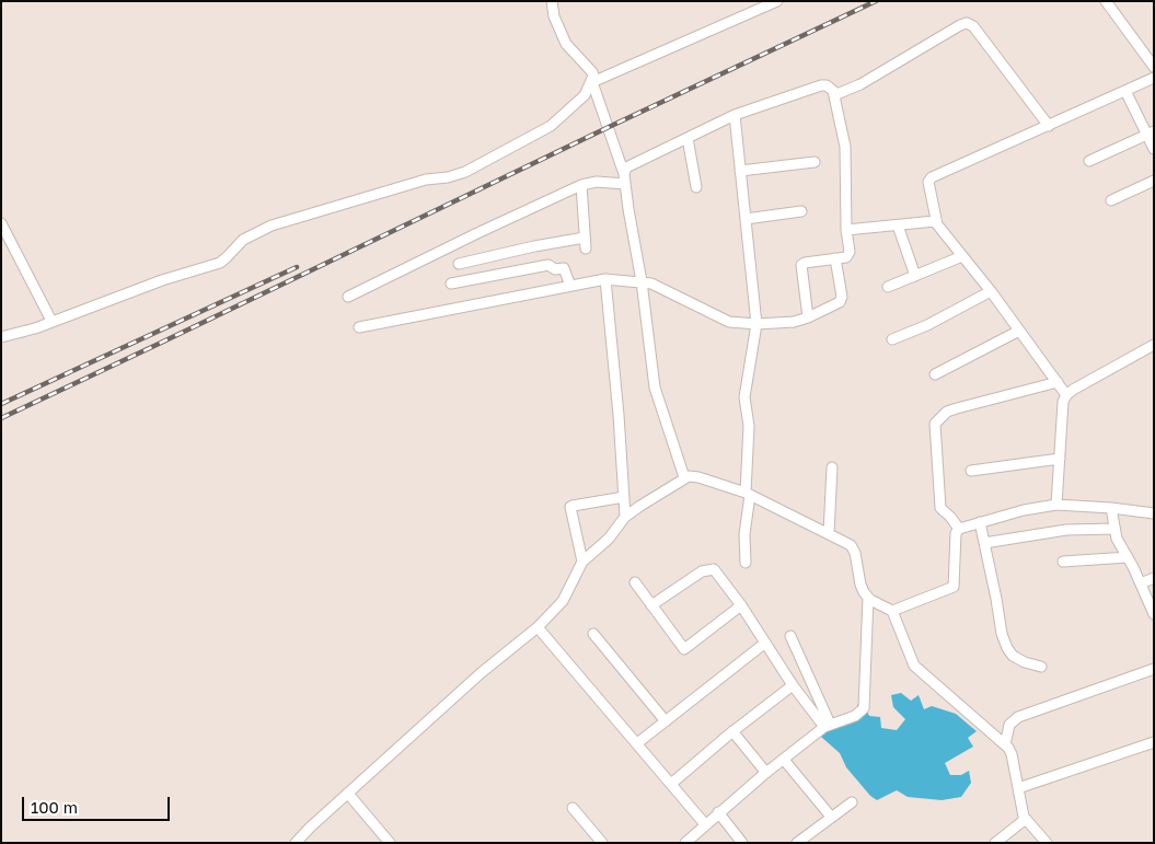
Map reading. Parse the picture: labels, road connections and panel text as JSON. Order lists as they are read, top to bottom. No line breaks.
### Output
{"scale_bar":"100 m"}
